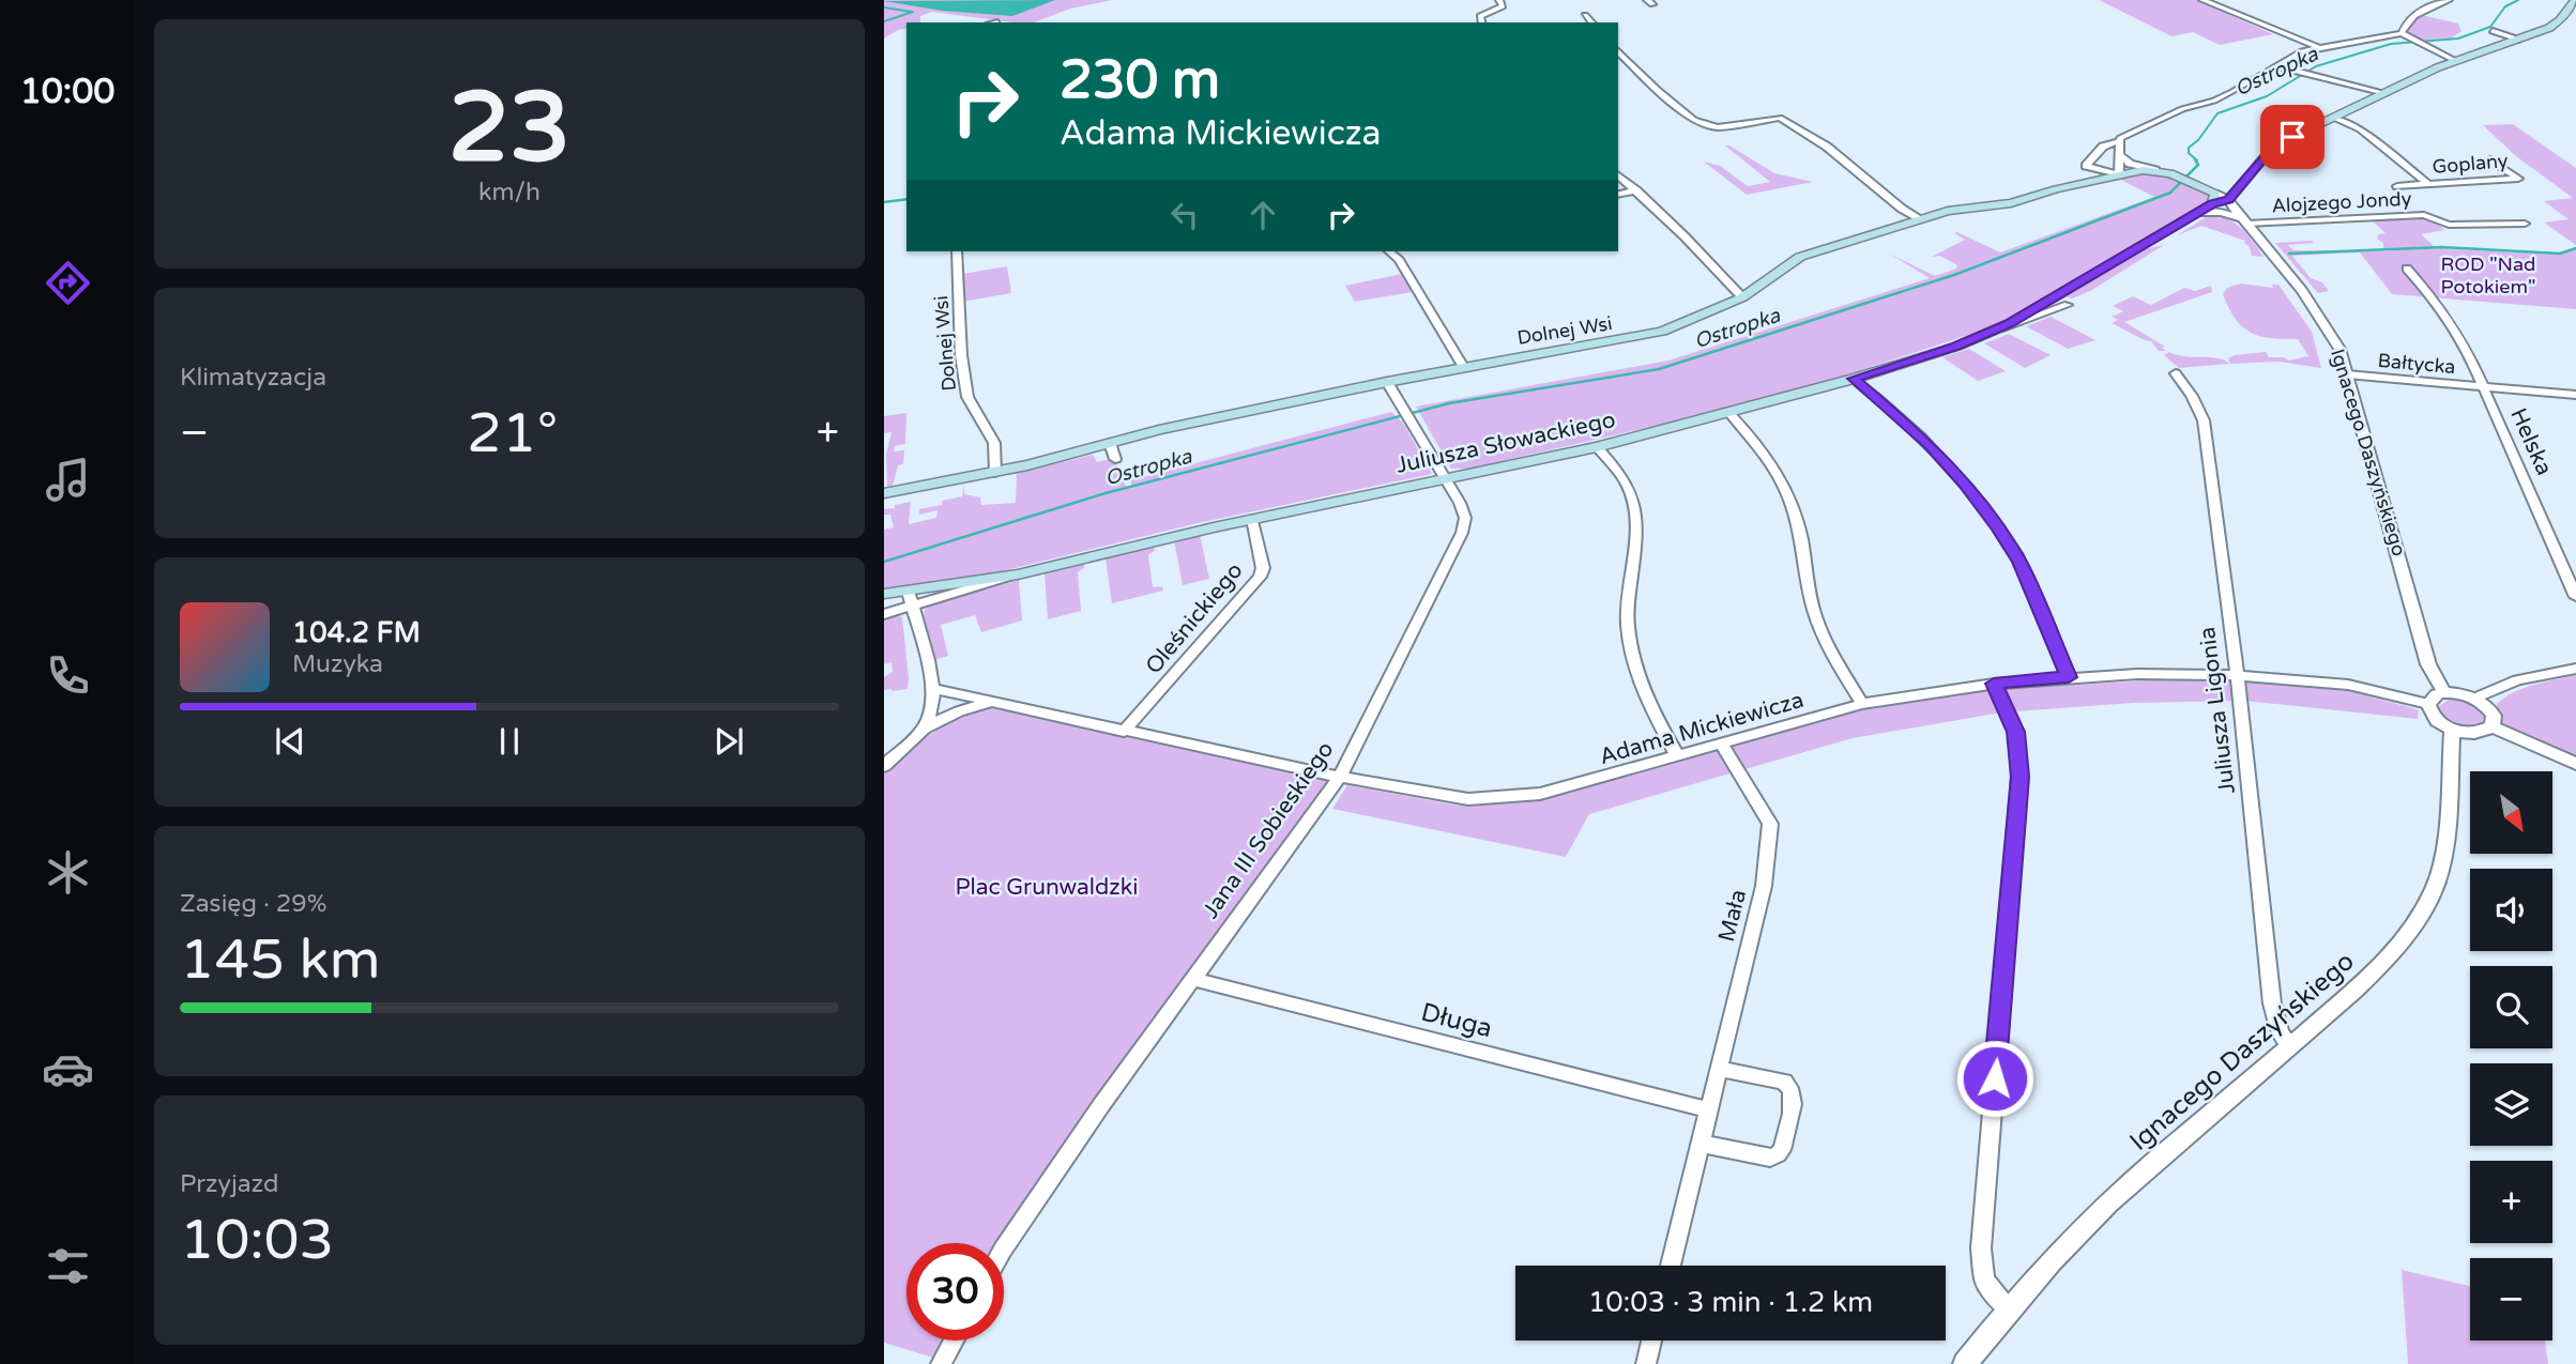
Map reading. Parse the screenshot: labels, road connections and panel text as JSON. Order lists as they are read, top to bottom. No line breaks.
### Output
{"streets":{"main road":["Dolnej Wsi","Juliusza Słowackiego"],"street":["Goplany","Alojzego Jondy","Bałtycka","Helska","Ignacego Daszyńskiego","Oleśnickiego","Juliusza Ligonia","Adama Mickiewicza","Jana III Sobieskiego","Mała","Długa"]},"crossings":[["Alojzego Jondy","Ignacego Daszyńskiego"],["Dolnej Wsi","Jana III Sobieskiego"],["Bałtycka","Helska"],["Bałtycka","Ignacego Daszyńskiego"],["Juliusza Słowackiego","Ignacego Daszyńskiego"],["Juliusza Słowackiego","Oleśnickiego"],["Juliusza Słowackiego","Jana III Sobieskiego"],["Ignacego Daszyńskiego","Juliusza Ligonia"],["Oleśnickiego","Adama Mickiewicza"],["Juliusza Ligonia","Adama Mickiewicza"],["Adama Mickiewicza","Jana III Sobieskiego"],["Adama Mickiewicza","Mała"],["Jana III Sobieskiego","Długa"],["Mała","Długa"]],"water":["Ostropka"],"parks":["ROD \"Nad Potokiem\"","Plac Grunwaldzki"],"north":"bottom right","page":{"tabs":"10:00","tile":[["23","km/h"],"Klimatyzacja",["Zasięg · 29%","145 km"],["Przyjazd","10:03"]],"turn":["230 m","Adama Mickiewicza"],"heat":["−","21°","+"],"song":["104.2 FM","Muzyka"],"map_buttons":["+","−"],"limit":"30","trip":"10:03 · 3 min · 1.2 km"}}
